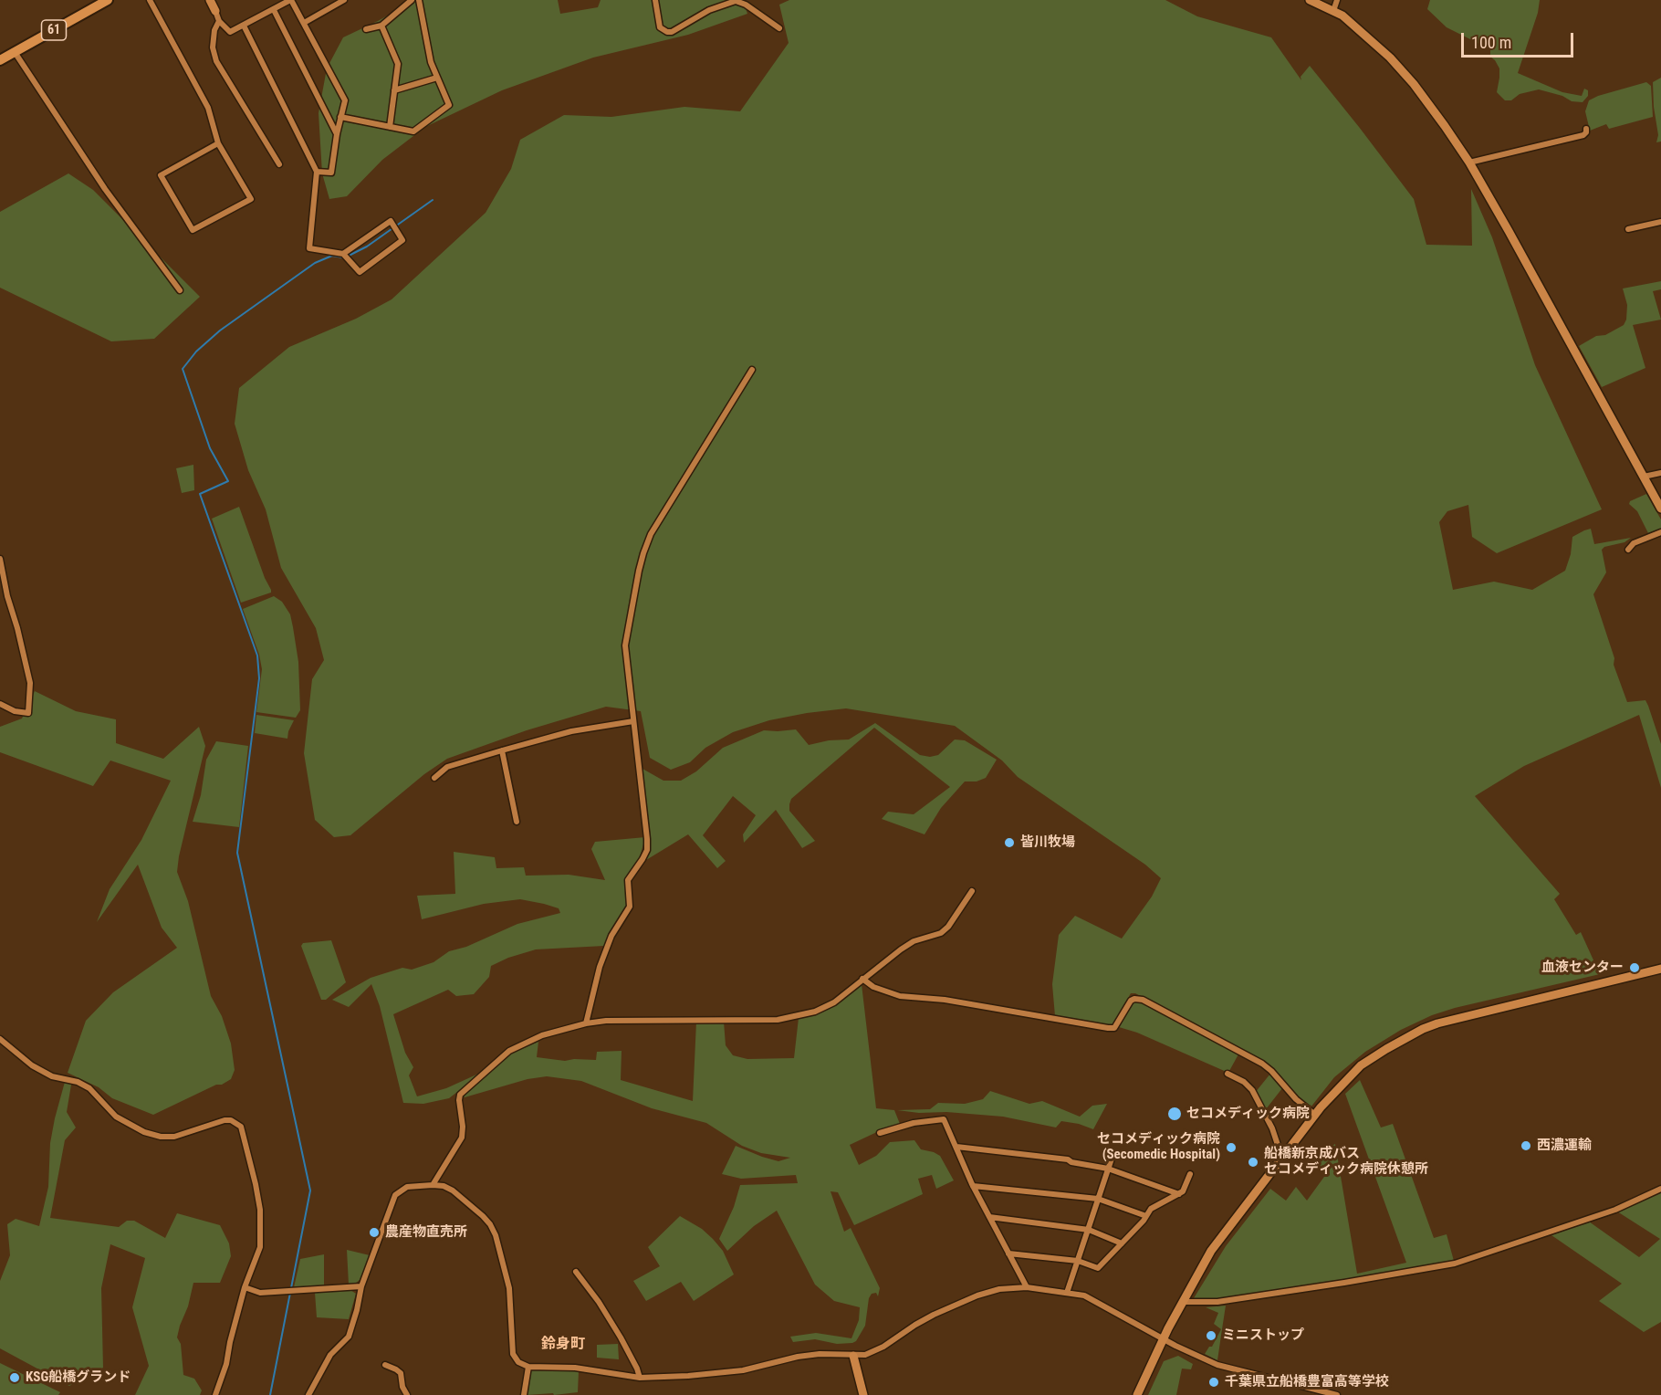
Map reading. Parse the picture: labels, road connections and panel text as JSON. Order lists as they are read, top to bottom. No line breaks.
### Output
{"streets":{"main road":["61"]},"districts":["鈴身町"],"places":["皆川牧場","血液センター","セコメディック病院","西濃運輸","セコメディック病院 (Secomedic Hospital)","船橋新京成バス セコメディック病院休憩所","農産物直売所","ミニストップ","KSG船橋グランド","千葉県立船橋豊富高等学校"],"scale_bar":"100 m"}
